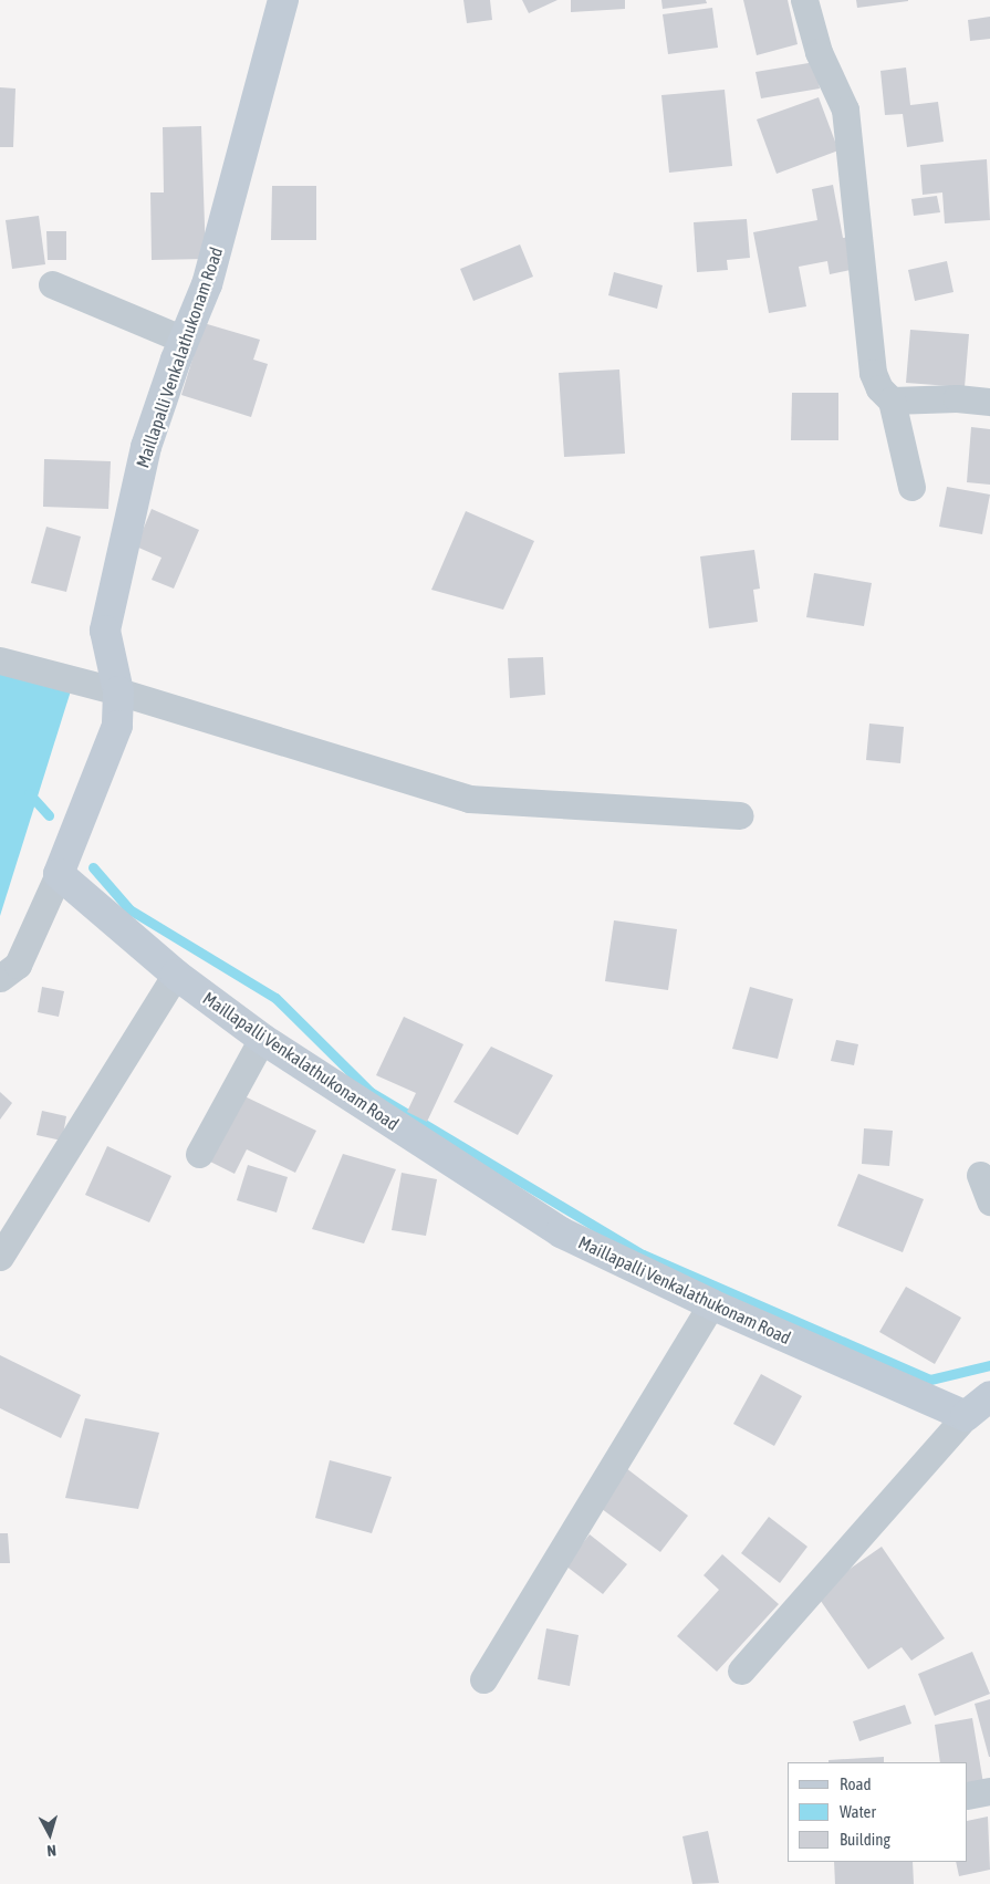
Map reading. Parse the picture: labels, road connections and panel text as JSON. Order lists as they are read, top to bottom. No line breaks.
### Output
{"streets":{"street":["Maillapalli Venkalathukonam Road"]},"legend":["Road","Water","Building"],"north":"bottom"}
